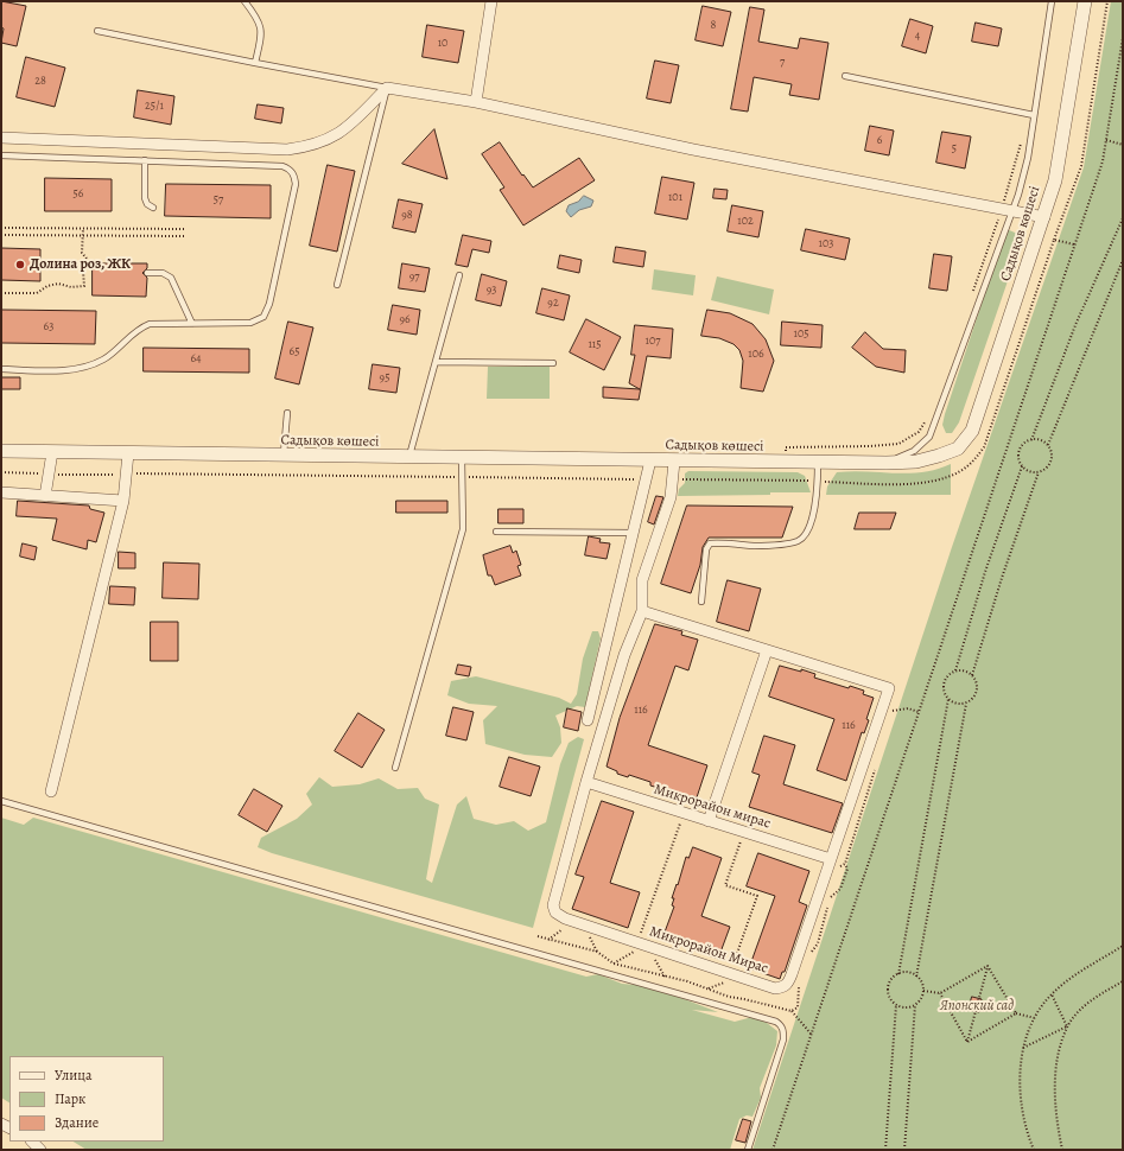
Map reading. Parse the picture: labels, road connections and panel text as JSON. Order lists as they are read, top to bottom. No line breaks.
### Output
{"streets":{"street":["Садықов көшесі","Микрорайон мирас","Микрорайон Мирас"]},"crossings":[["Садықов көшесі","Микрорайон Мирас"],["Микрорайон мирас","Микрорайон Мирас"]],"parks":["Японский сад"],"places":["Долина роз, ЖК"],"house_numbers":["8","4","10","7","28","25/1","6","5","56","101","57","98","102","103","97","93","92","96","63","105","107","115","65","106","64","95","116","116"],"legend":["Улица","Парк","Здание"]}
